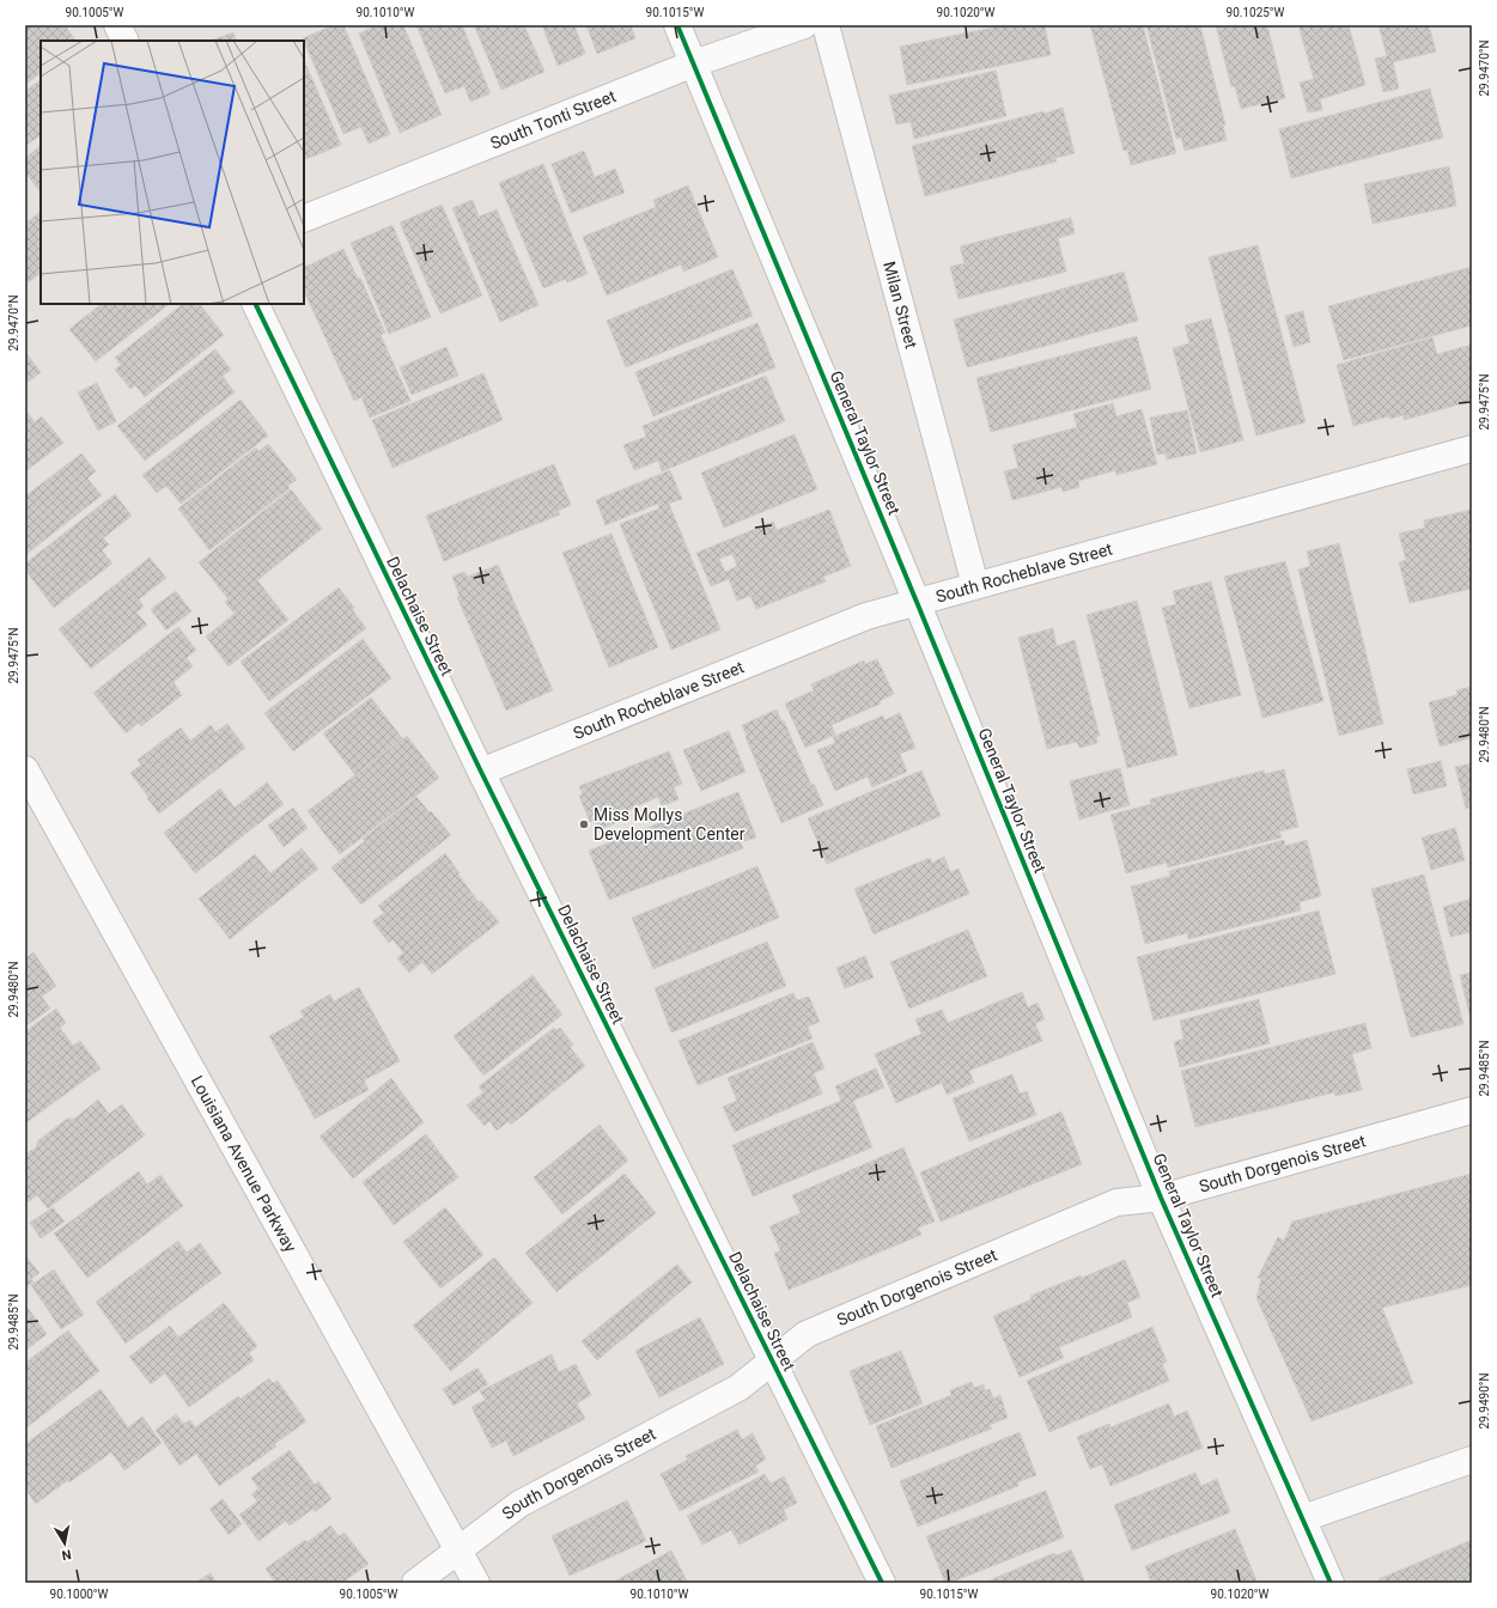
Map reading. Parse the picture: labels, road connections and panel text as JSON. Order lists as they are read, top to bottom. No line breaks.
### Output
{"streets":{"street":["South Tonti Street","Milan Street","General Taylor Street","South Rocheblave Street","Delachaise Street","Louisiana Avenue Parkway","South Dorgenois Street"]},"crossings":[["South Tonti Street","General Taylor Street"],["Milan Street","South Rocheblave Street"],["General Taylor Street","South Rocheblave Street"],["General Taylor Street","South Dorgenois Street"],["South Rocheblave Street","Delachaise Street"],["Delachaise Street","South Dorgenois Street"],["Louisiana Avenue Parkway","South Dorgenois Street"]],"places":["Miss Mollys Development Center"],"north":"bottom","coordinates":["90.1005°W","90.1010°W","90.1015°W","90.1020°W","90.1025°W","29.9470°N","29.9475°N","29.9480°N","29.9485°N","29.9490°N","90.1000°W"]}
